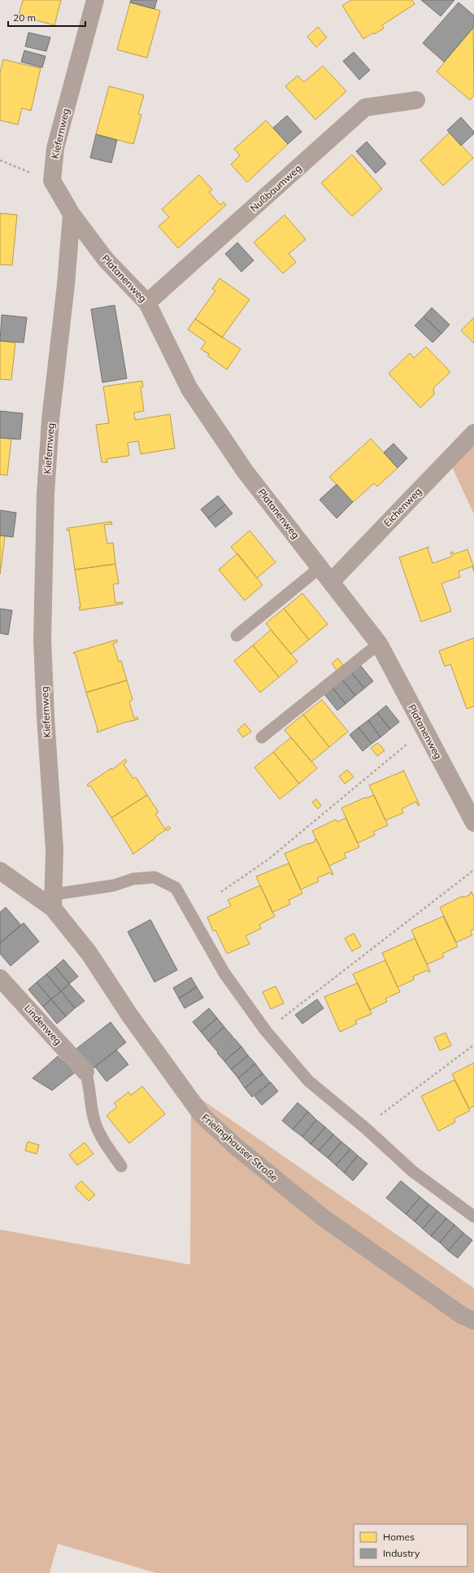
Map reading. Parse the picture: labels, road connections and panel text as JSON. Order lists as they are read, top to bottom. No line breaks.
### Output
{"streets":{"street":["Kiefernweg","Nußbaumweg","Platanenweg","Eichenweg","Lindenweg","Frielinghauser Straße"]},"crossings":[["Kiefernweg","Platanenweg"],["Kiefernweg","Frielinghauser Straße"],["Nußbaumweg","Platanenweg"],["Platanenweg","Eichenweg"]],"legend":["Homes","Industry"],"scale_bar":"20 m"}
